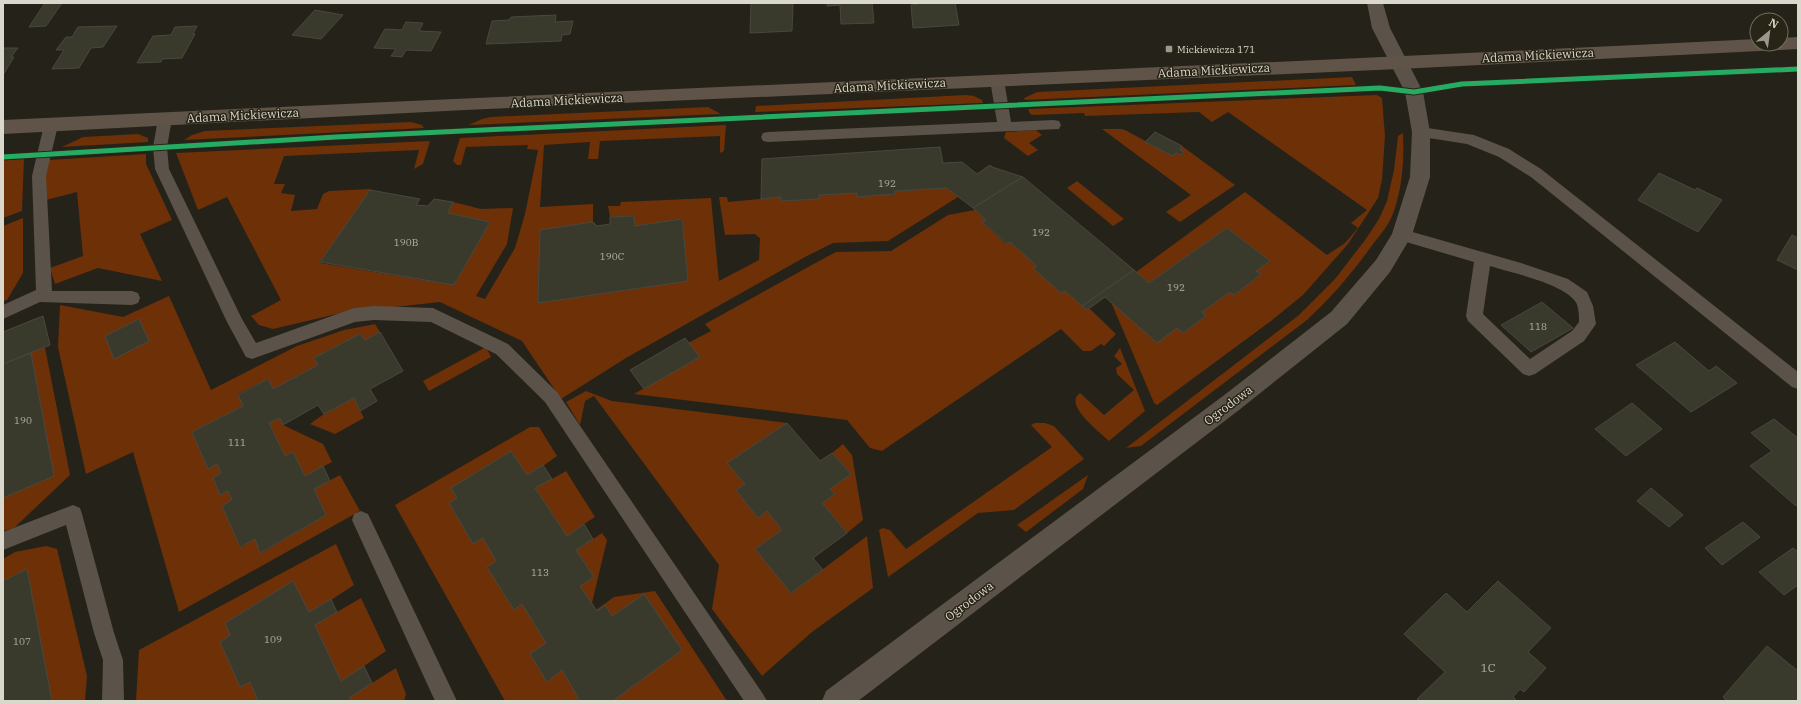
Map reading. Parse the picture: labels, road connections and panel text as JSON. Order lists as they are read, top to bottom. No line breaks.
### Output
{"streets":{"main road":["Adama Mickiewicza"],"street":["Ogrodowa"]},"crossings":[["Adama Mickiewicza","Ogrodowa"]],"places":{"transit":["Mickiewicza 171"]},"house_numbers":["192","192","190B","190C","192","118","190","111","113","109","107","1C"],"north":"top right"}
